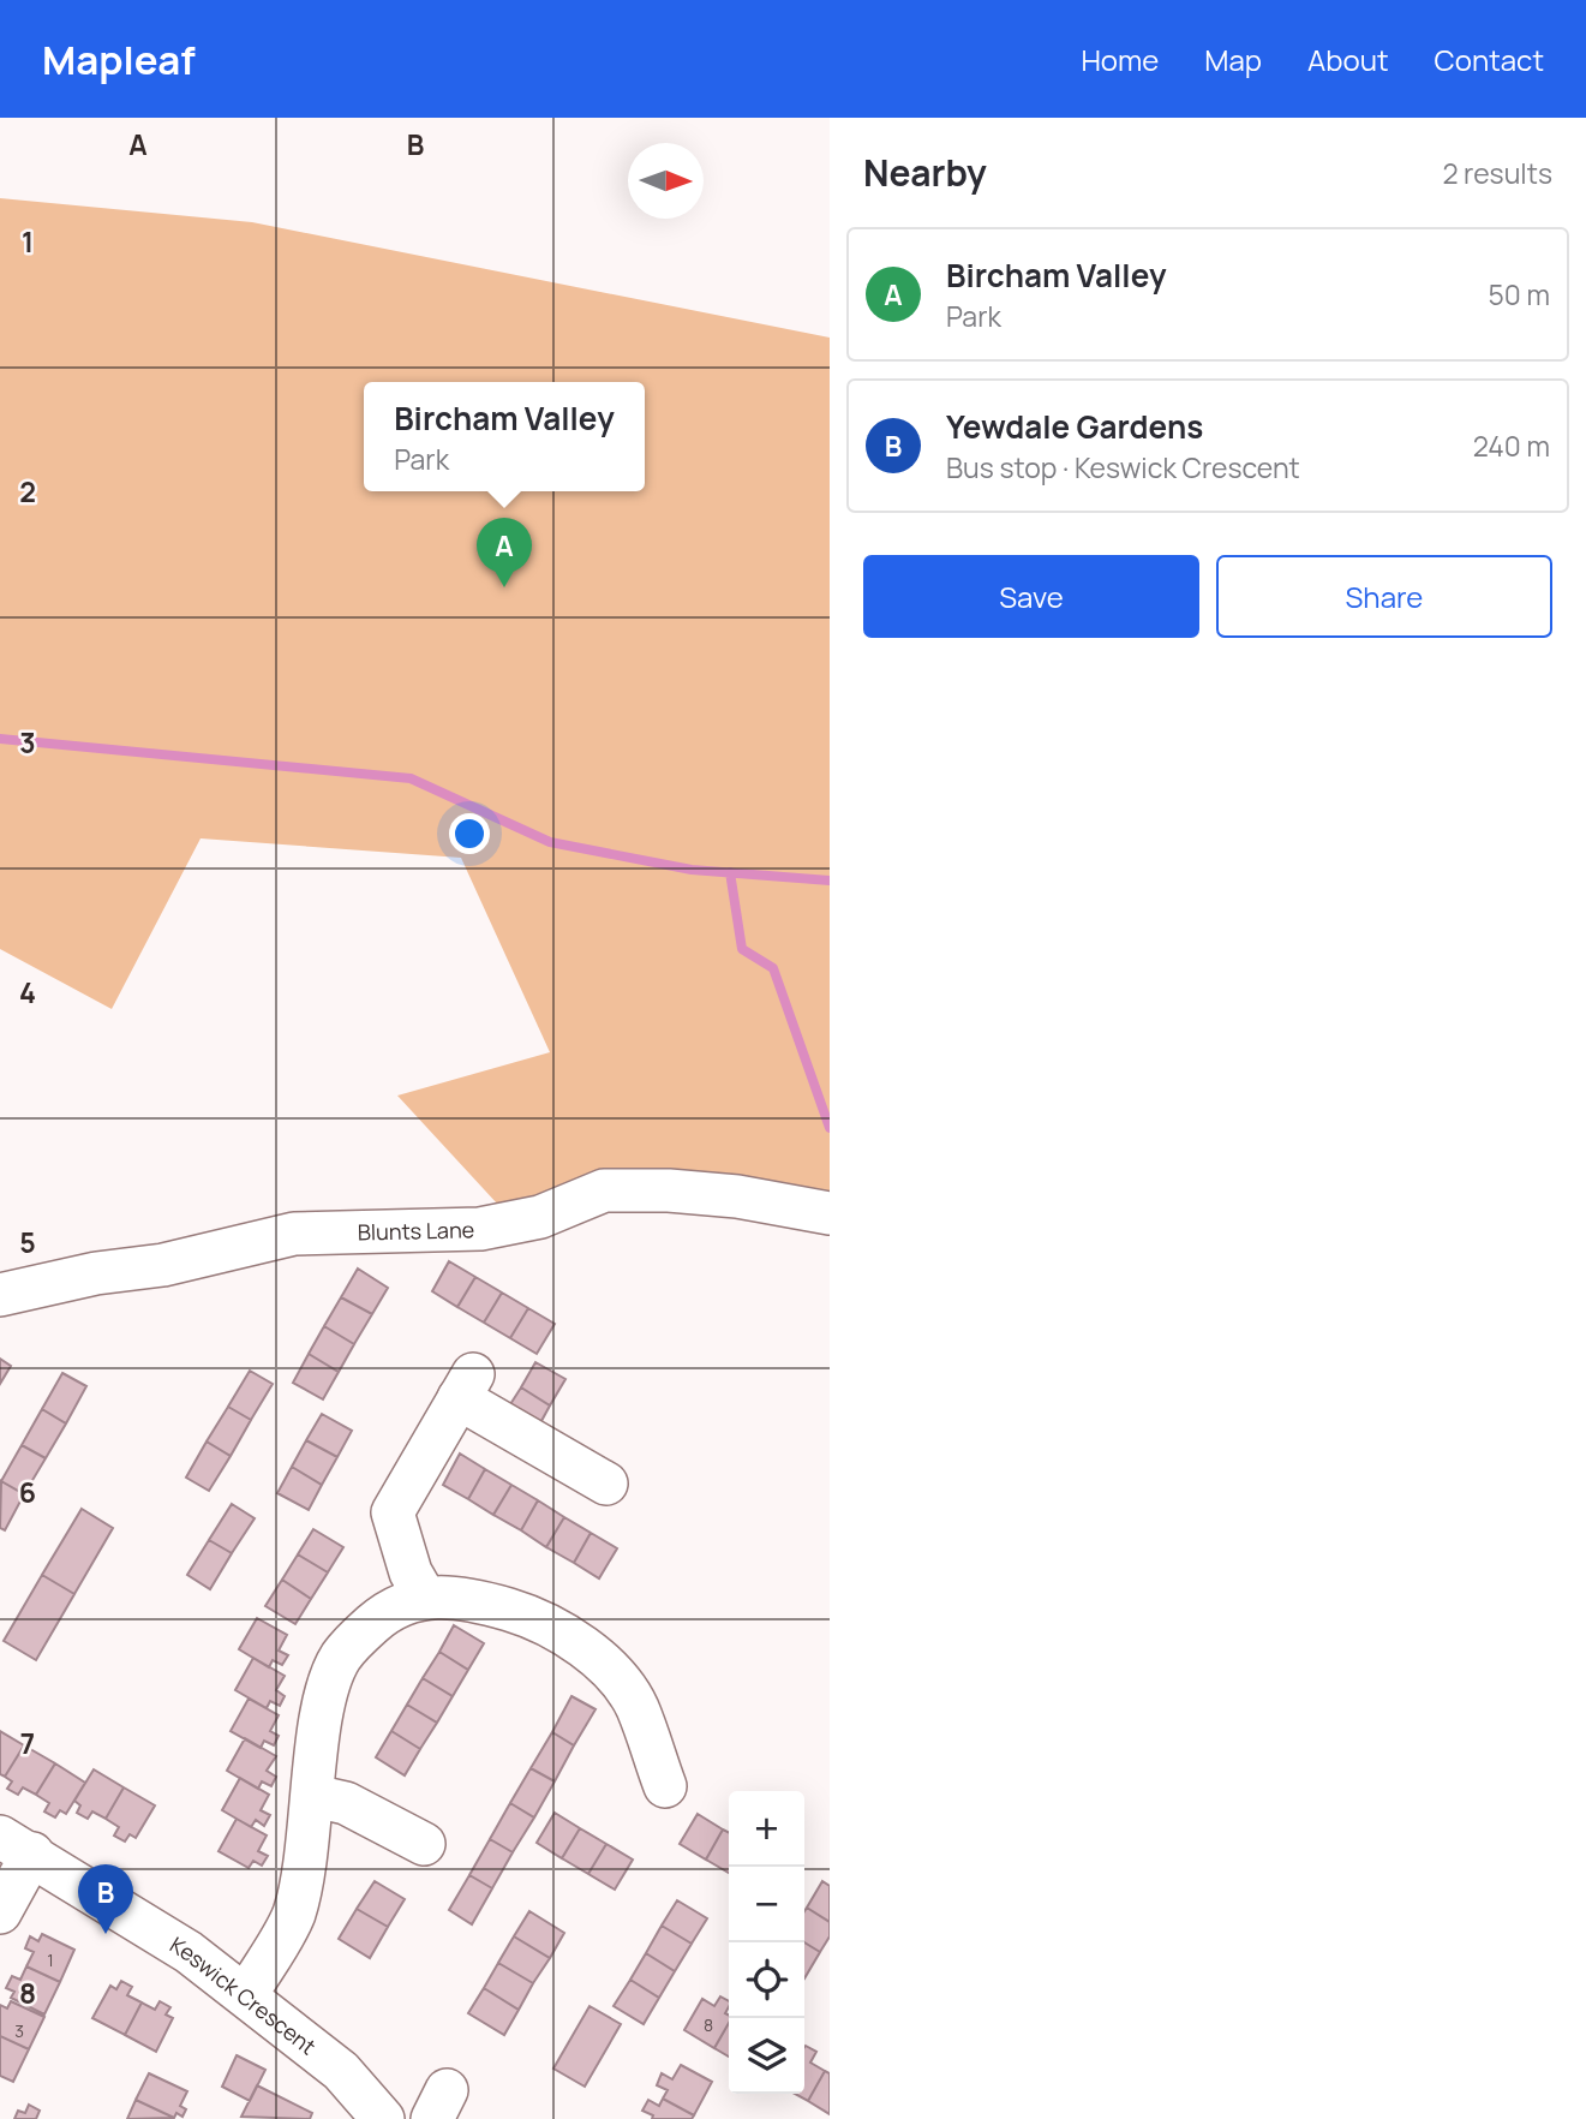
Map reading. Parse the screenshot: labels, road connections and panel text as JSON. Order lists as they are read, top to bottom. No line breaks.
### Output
{"streets":{"street":["Blunts Lane","Keswick Crescent"]},"house_numbers":["1","8","3"],"north":"right","page":{"header":"Mapleaf","nav":["Home","Map","About","Contact"],"heading":["Nearby","2 results"],"list":[{"mark":"A","name":"Bircham Valley","note":"Park","value":"50 m"},{"mark":"B","name":"Yewdale Gardens","note":"Bus stop · Keswick Crescent","value":"240 m"}],"popup":["Bircham Valley","Park"],"pins":["A","B"],"buttons":["Save","Share"],"map_buttons":["+","−"]},"grid":{"columns":["A","B"],"rows":["1","2","3","4","5","6","7","8"]}}
